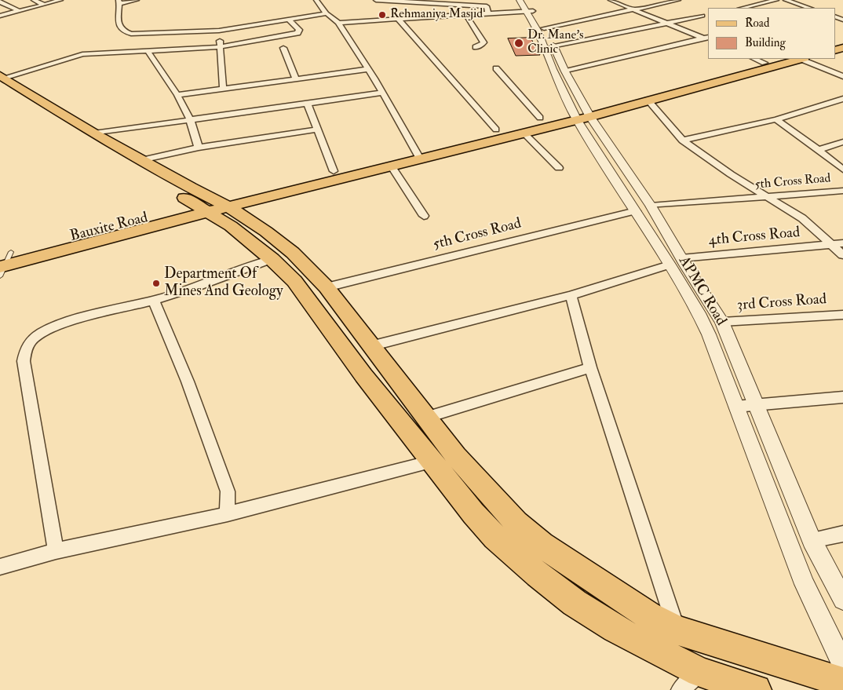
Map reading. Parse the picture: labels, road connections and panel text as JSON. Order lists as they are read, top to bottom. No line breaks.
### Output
{"streets":{"main road":["Bauxite Road"],"street":["5th Cross Road","4th Cross Road","APMC Road","3rd Cross Road"]},"crossings":[["5th Cross Road","APMC Road"],["4th Cross Road","APMC Road"],["APMC Road","3rd Cross Road"]],"places":["Rehmaniya Masjid","Dr. Mane's Clinic","Department Of Mines And Geology"],"legend":["Road","Building"]}
